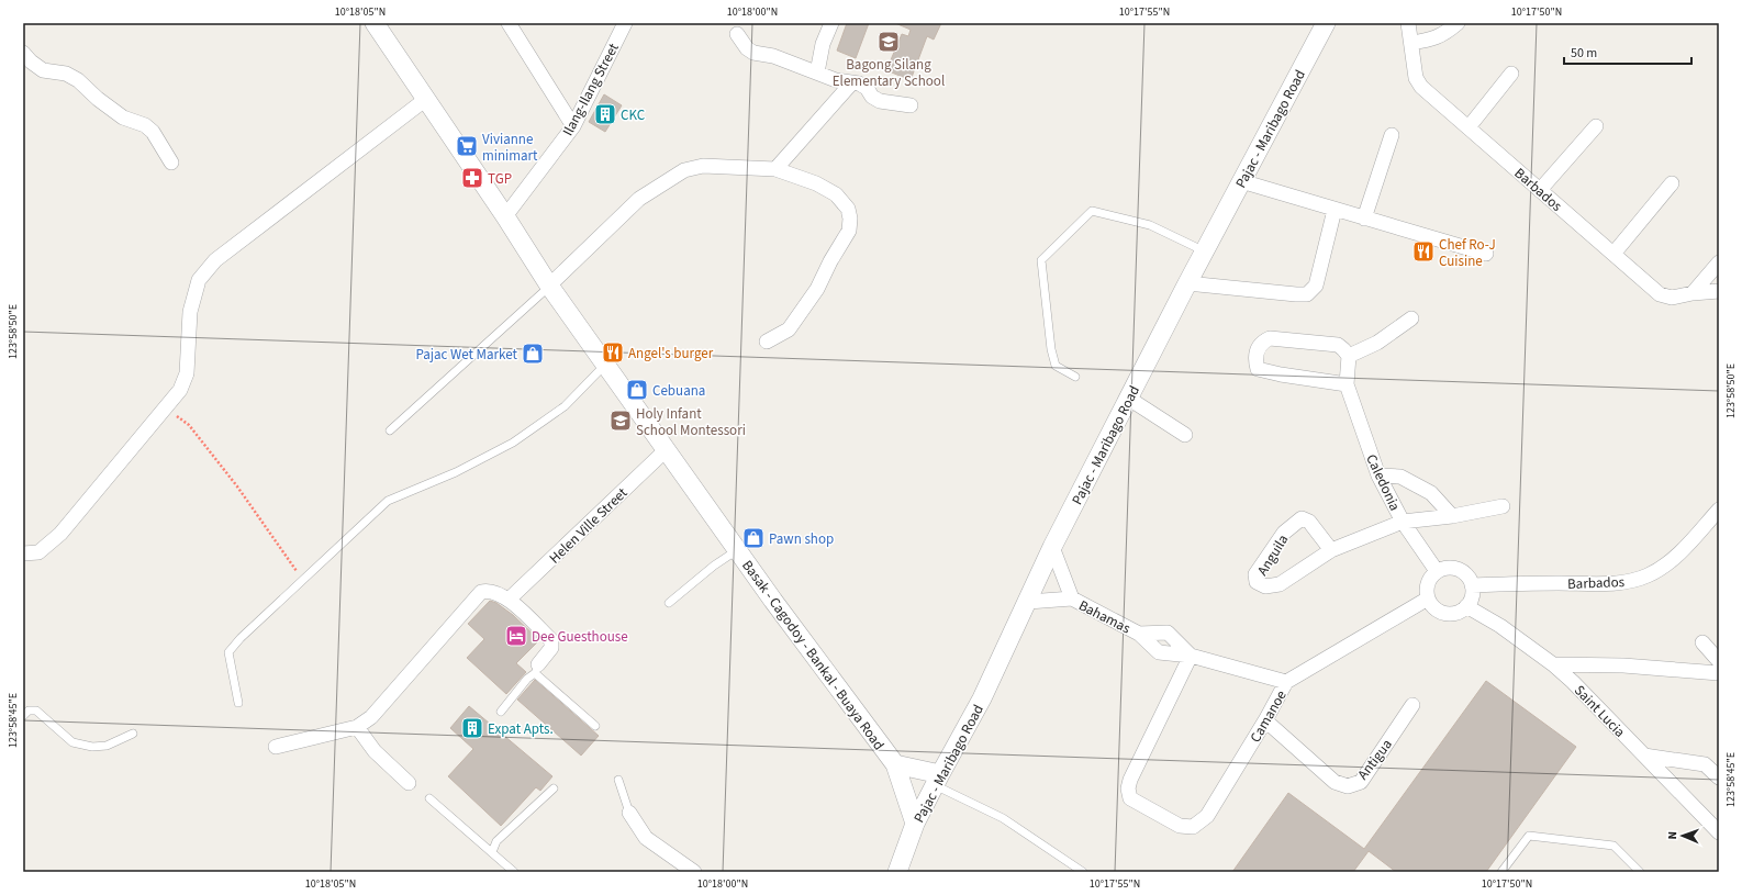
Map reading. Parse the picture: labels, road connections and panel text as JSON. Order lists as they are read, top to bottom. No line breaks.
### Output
{"streets":{"street":["Ilang-Ilang Street","Pajac - Maribago Road","Barbados","Caledonia","Helen Ville Street","Anguila","Bahamas","Basak - Cagodoy - Bankal - Buaya Road","Saint Lucia","Camanoe","Antigua"]},"crossings":[["Ilang-Ilang Street","Basak - Cagodoy - Bankal - Buaya Road"],["Pajac - Maribago Road","Bahamas"],["Pajac - Maribago Road","Basak - Cagodoy - Bankal - Buaya Road"],["Barbados","Caledonia"],["Barbados","Saint Lucia"],["Caledonia","Anguila"],["Caledonia","Saint Lucia"],["Helen Ville Street","Basak - Cagodoy - Bankal - Buaya Road"],["Bahamas","Camanoe"],["Camanoe","Antigua"]],"places":{"school or university":["Bagong Silang Elementary School","Holy Infant School Montessori"],"building":["CKC","Expat Apts."],"supermarket":["Vivianne minimart"],"pharmacy":["TGP"],"restaurant":["Chef Ro-J Cuisine","Angel's burger"],"shop":["Pajac Wet Market","Cebuana","Pawn shop"],"hotel":["Dee Guesthouse"]},"scale_bar":"50 m","north":"left","coordinates":["10°18'05\"N","10°18'00\"N","10°17'55\"N","10°17'50\"N","123°58'50\"E","123°58'45\"E"]}
